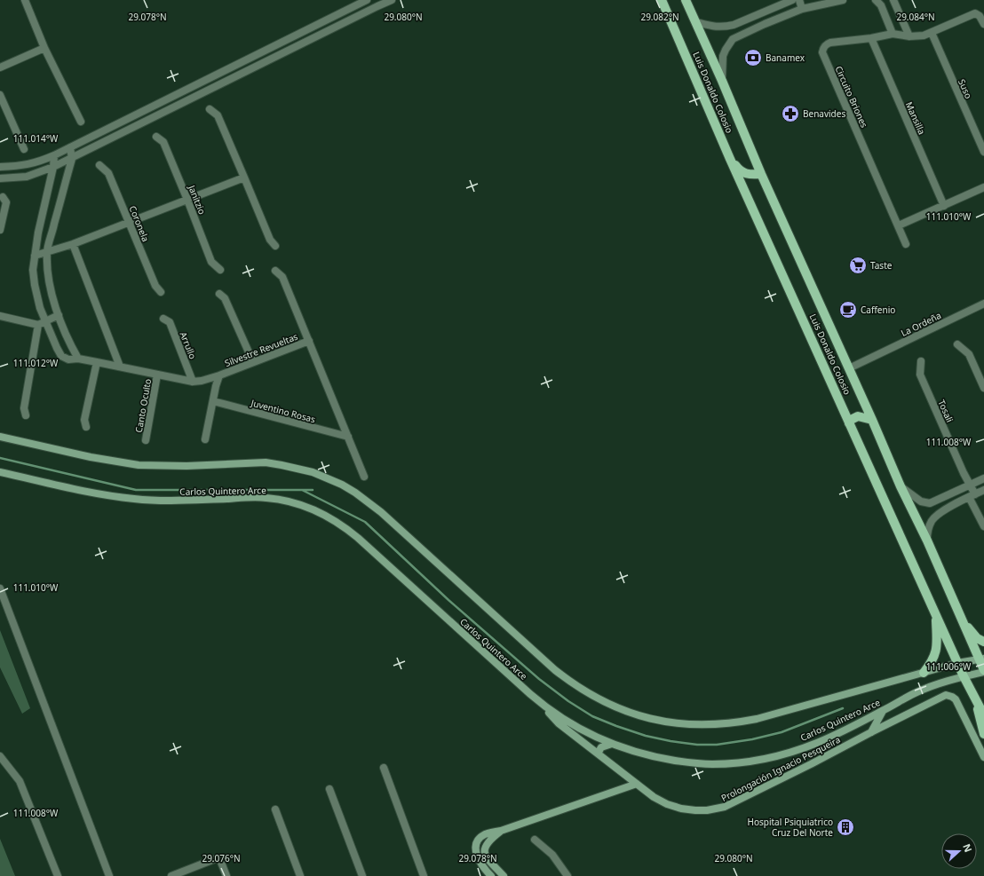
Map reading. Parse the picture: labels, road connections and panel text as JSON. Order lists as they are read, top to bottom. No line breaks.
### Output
{"streets":{"main road":["Luis Donaldo Colosio","Carlos Quintero Arce","Prolongación Ignacio Pesqueira"],"street":["Suso","Circuito Briones","Mansilla","Janitzio","Coronela","La Ordeña","Arrullo","Silvestre Revueltas","Canto Oculto","Juventino Rosas","Tosali"]},"crossings":[["Suso","Circuito Briones"],["Luis Donaldo Colosio","La Ordeña"],["Luis Donaldo Colosio","Carlos Quintero Arce"],["Circuito Briones","Mansilla"],["Arrullo","Silvestre Revueltas"],["Carlos Quintero Arce","Prolongación Ignacio Pesqueira"]],"places":{"bank":["Banamex"],"pharmacy":["Benavides"],"supermarket":["Taste"],"cafe":["Caffenio"],"building":["Hospital Psiquiatrico Cruz Del Norte"]},"north":"right","coordinates":["29.078°N","29.080°N","29.082°N","29.084°N","111.014°W","111.010°W","111.012°W","111.008°W","111.006°W","29.076°N"]}
